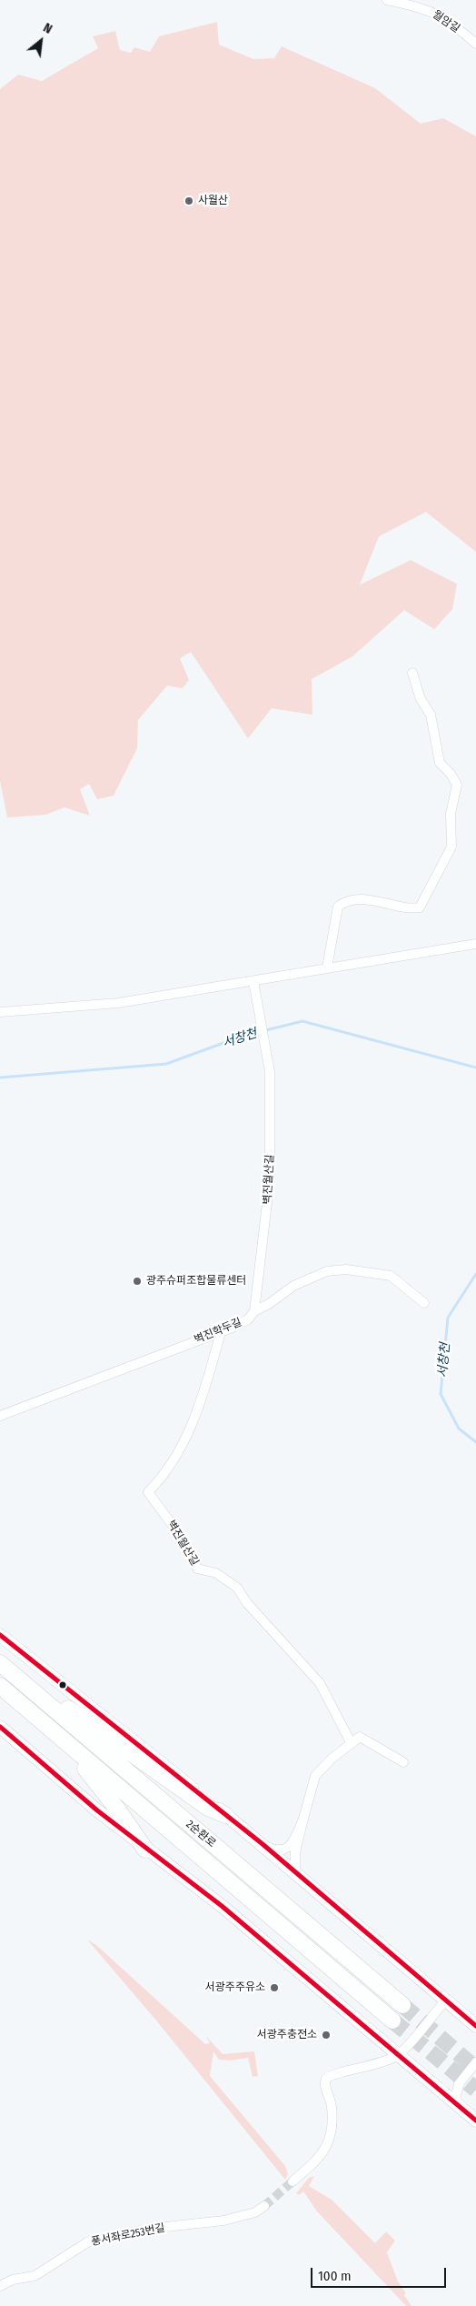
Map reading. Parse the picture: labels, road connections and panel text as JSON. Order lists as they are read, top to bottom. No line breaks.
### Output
{"streets":{"highway":["2순환로"],"street":["월암길","벽진월산길","벽진학두길","풍서좌로253번길"]},"crossings":[["벽진월산길","벽진학두길"]],"water":["서창천"],"places":["사월산","광주슈퍼조합물류센터","서광주주유소","서광주충전소"],"scale_bar":"100 m","north":"top right"}
